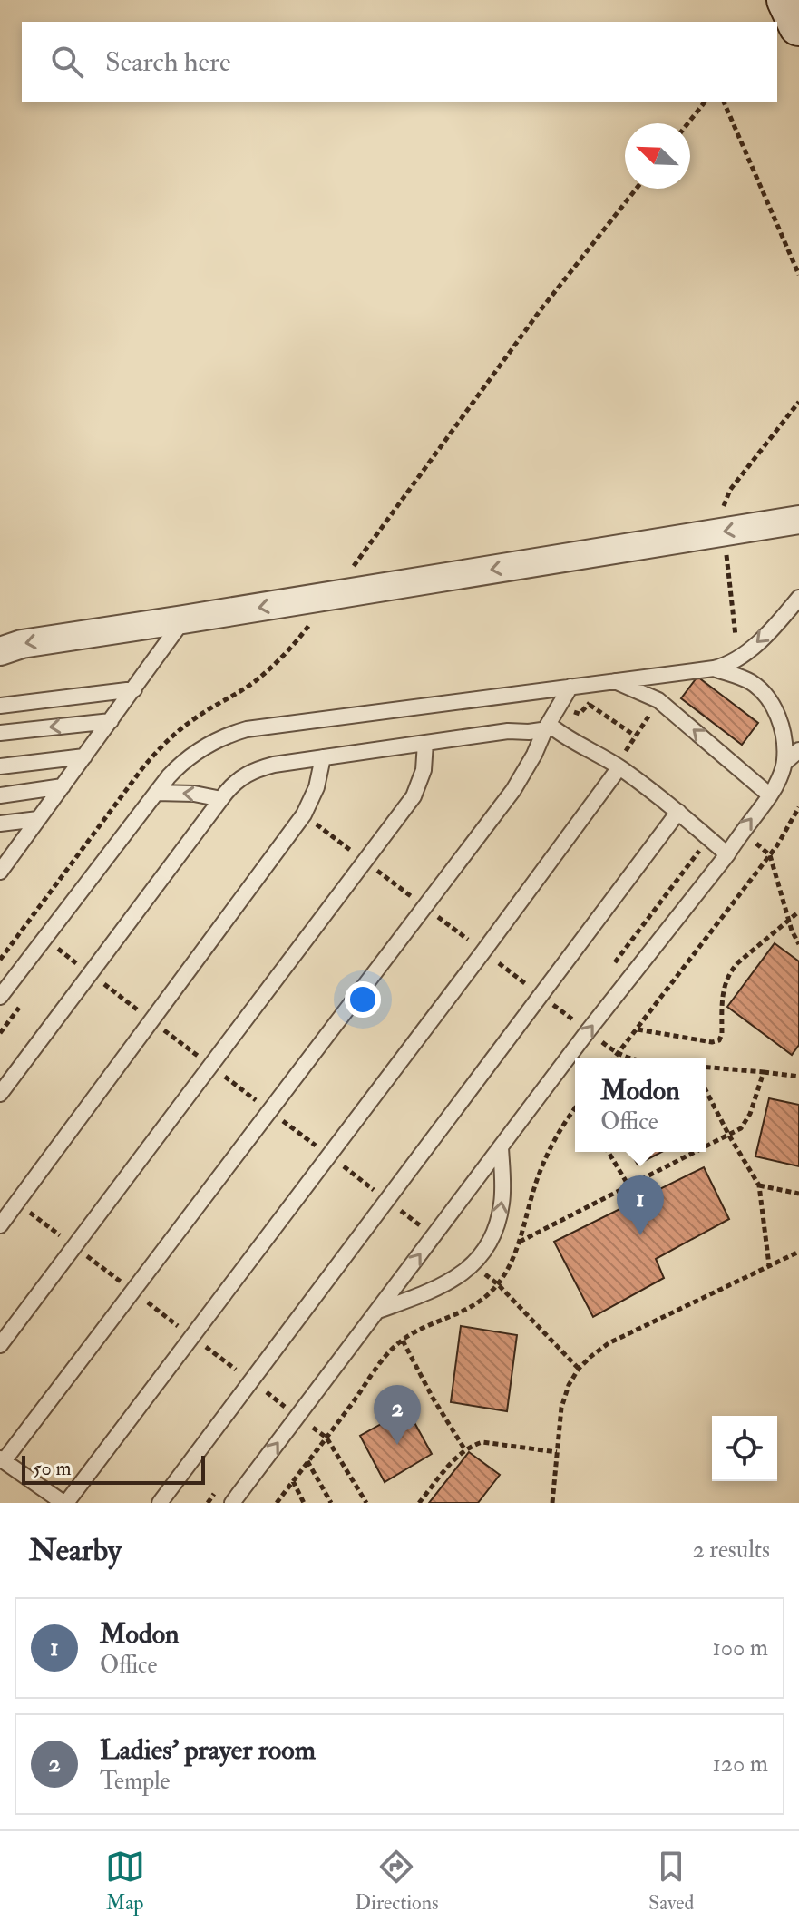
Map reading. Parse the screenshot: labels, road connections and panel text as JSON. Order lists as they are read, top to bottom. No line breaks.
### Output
{"scale_bar":"50 m","north":"top left","page":{"search":"Search here","popup":["Modon","Office"],"pins":["1","2"],"scale":"50 m","heading":["Nearby","2 results"],"list":[{"mark":"1","name":"Modon","note":"Office","value":"100 m"},{"mark":"2","name":"Ladies' prayer room","note":"Temple","value":"120 m"}],"nav":["Map","Directions","Saved"]}}
